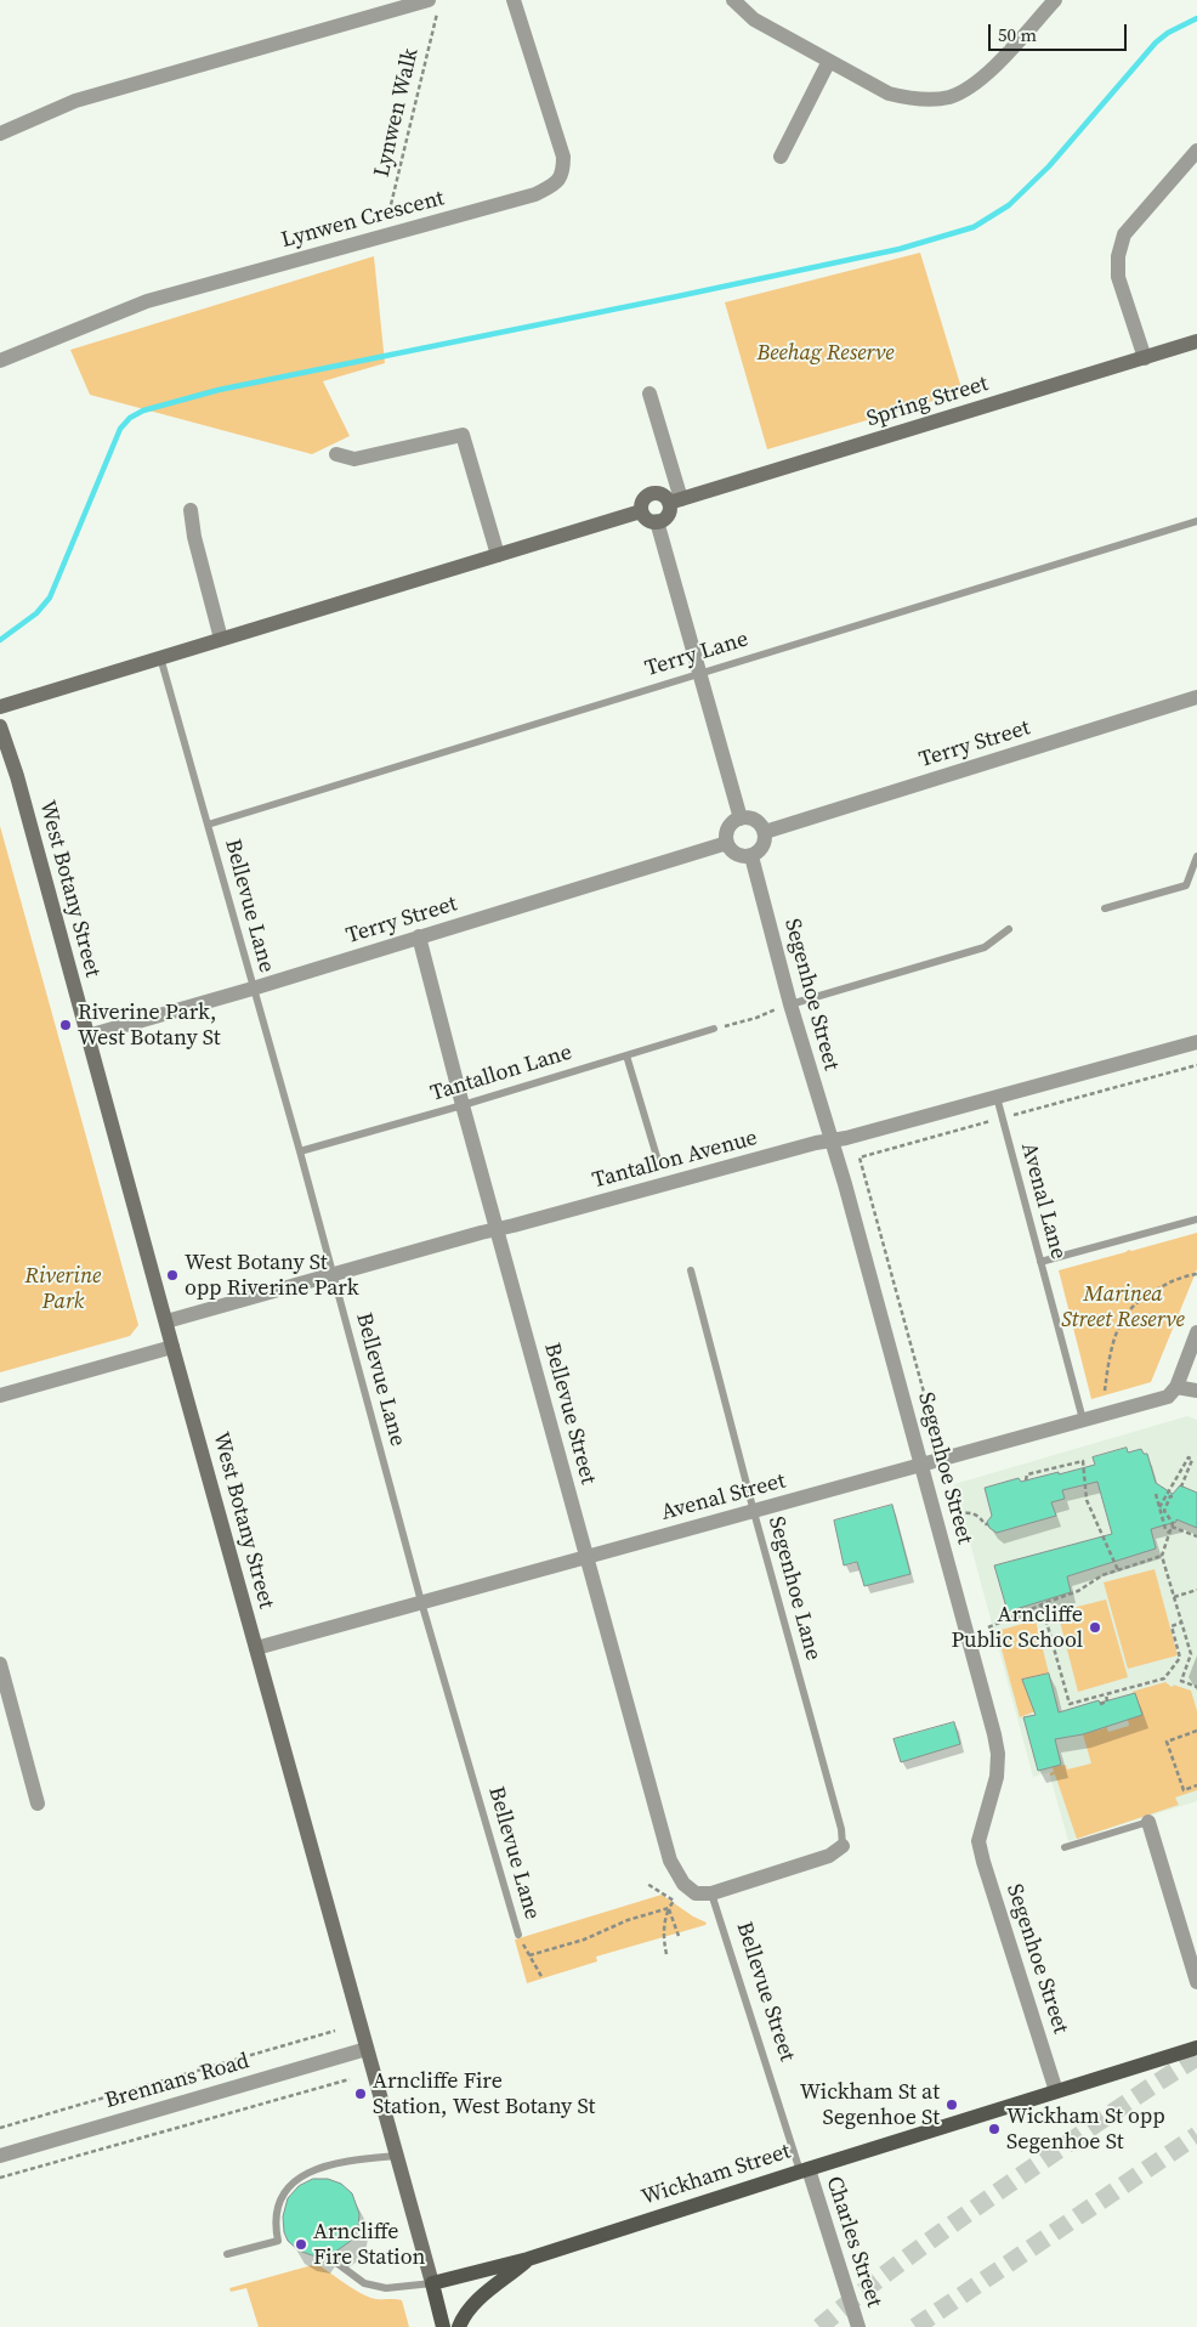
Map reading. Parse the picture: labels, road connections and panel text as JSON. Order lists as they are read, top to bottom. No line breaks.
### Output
{"streets":{"main road":["Spring Street","West Botany Street","Wickham Street"],"street":["Lynwen Crescent","Terry Street","Segenhoe Street","Tantallon Avenue","Bellevue Street","Avenal Street","Brennans Road","Charles Street"],"lane":["Terry Lane","Bellevue Lane","Tantallon Lane","Avenal Lane","Segenhoe Lane"],"path":["Lynwen Walk"]},"crossings":[["Lynwen Walk","Lynwen Crescent"],["Terry Lane","Bellevue Lane"],["Terry Street","West Botany Street"],["Terry Street","Bellevue Lane"],["Terry Street","Segenhoe Street"],["Terry Street","Bellevue Street"],["West Botany Street","Tantallon Avenue"],["West Botany Street","Avenal Street"],["West Botany Street","Brennans Road"],["West Botany Street","Wickham Street"],["Bellevue Lane","Tantallon Lane"],["Bellevue Lane","Tantallon Avenue"],["Bellevue Lane","Avenal Street"],["Segenhoe Street","Tantallon Avenue"],["Segenhoe Street","Avenal Street"],["Segenhoe Street","Wickham Street"],["Tantallon Lane","Bellevue Street"],["Tantallon Avenue","Avenal Lane"],["Tantallon Avenue","Bellevue Street"],["Avenal Lane","Avenal Street"],["Bellevue Street","Avenal Street"],["Bellevue Street","Wickham Street"],["Bellevue Street","Charles Street"],["Avenal Street","Segenhoe Lane"],["Wickham Street","Charles Street"]],"parks":["Beehag Reserve","Riverine Park","Marinea Street Reserve"],"places":["Riverine Park, West Botany St","West Botany St opp Riverine Park","Arncliffe Public School","Arncliffe Fire Station, West Botany St","Wickham St at Segenhoe St","Wickham St opp Segenhoe St","Arncliffe Fire Station"],"scale_bar":"50 m"}
